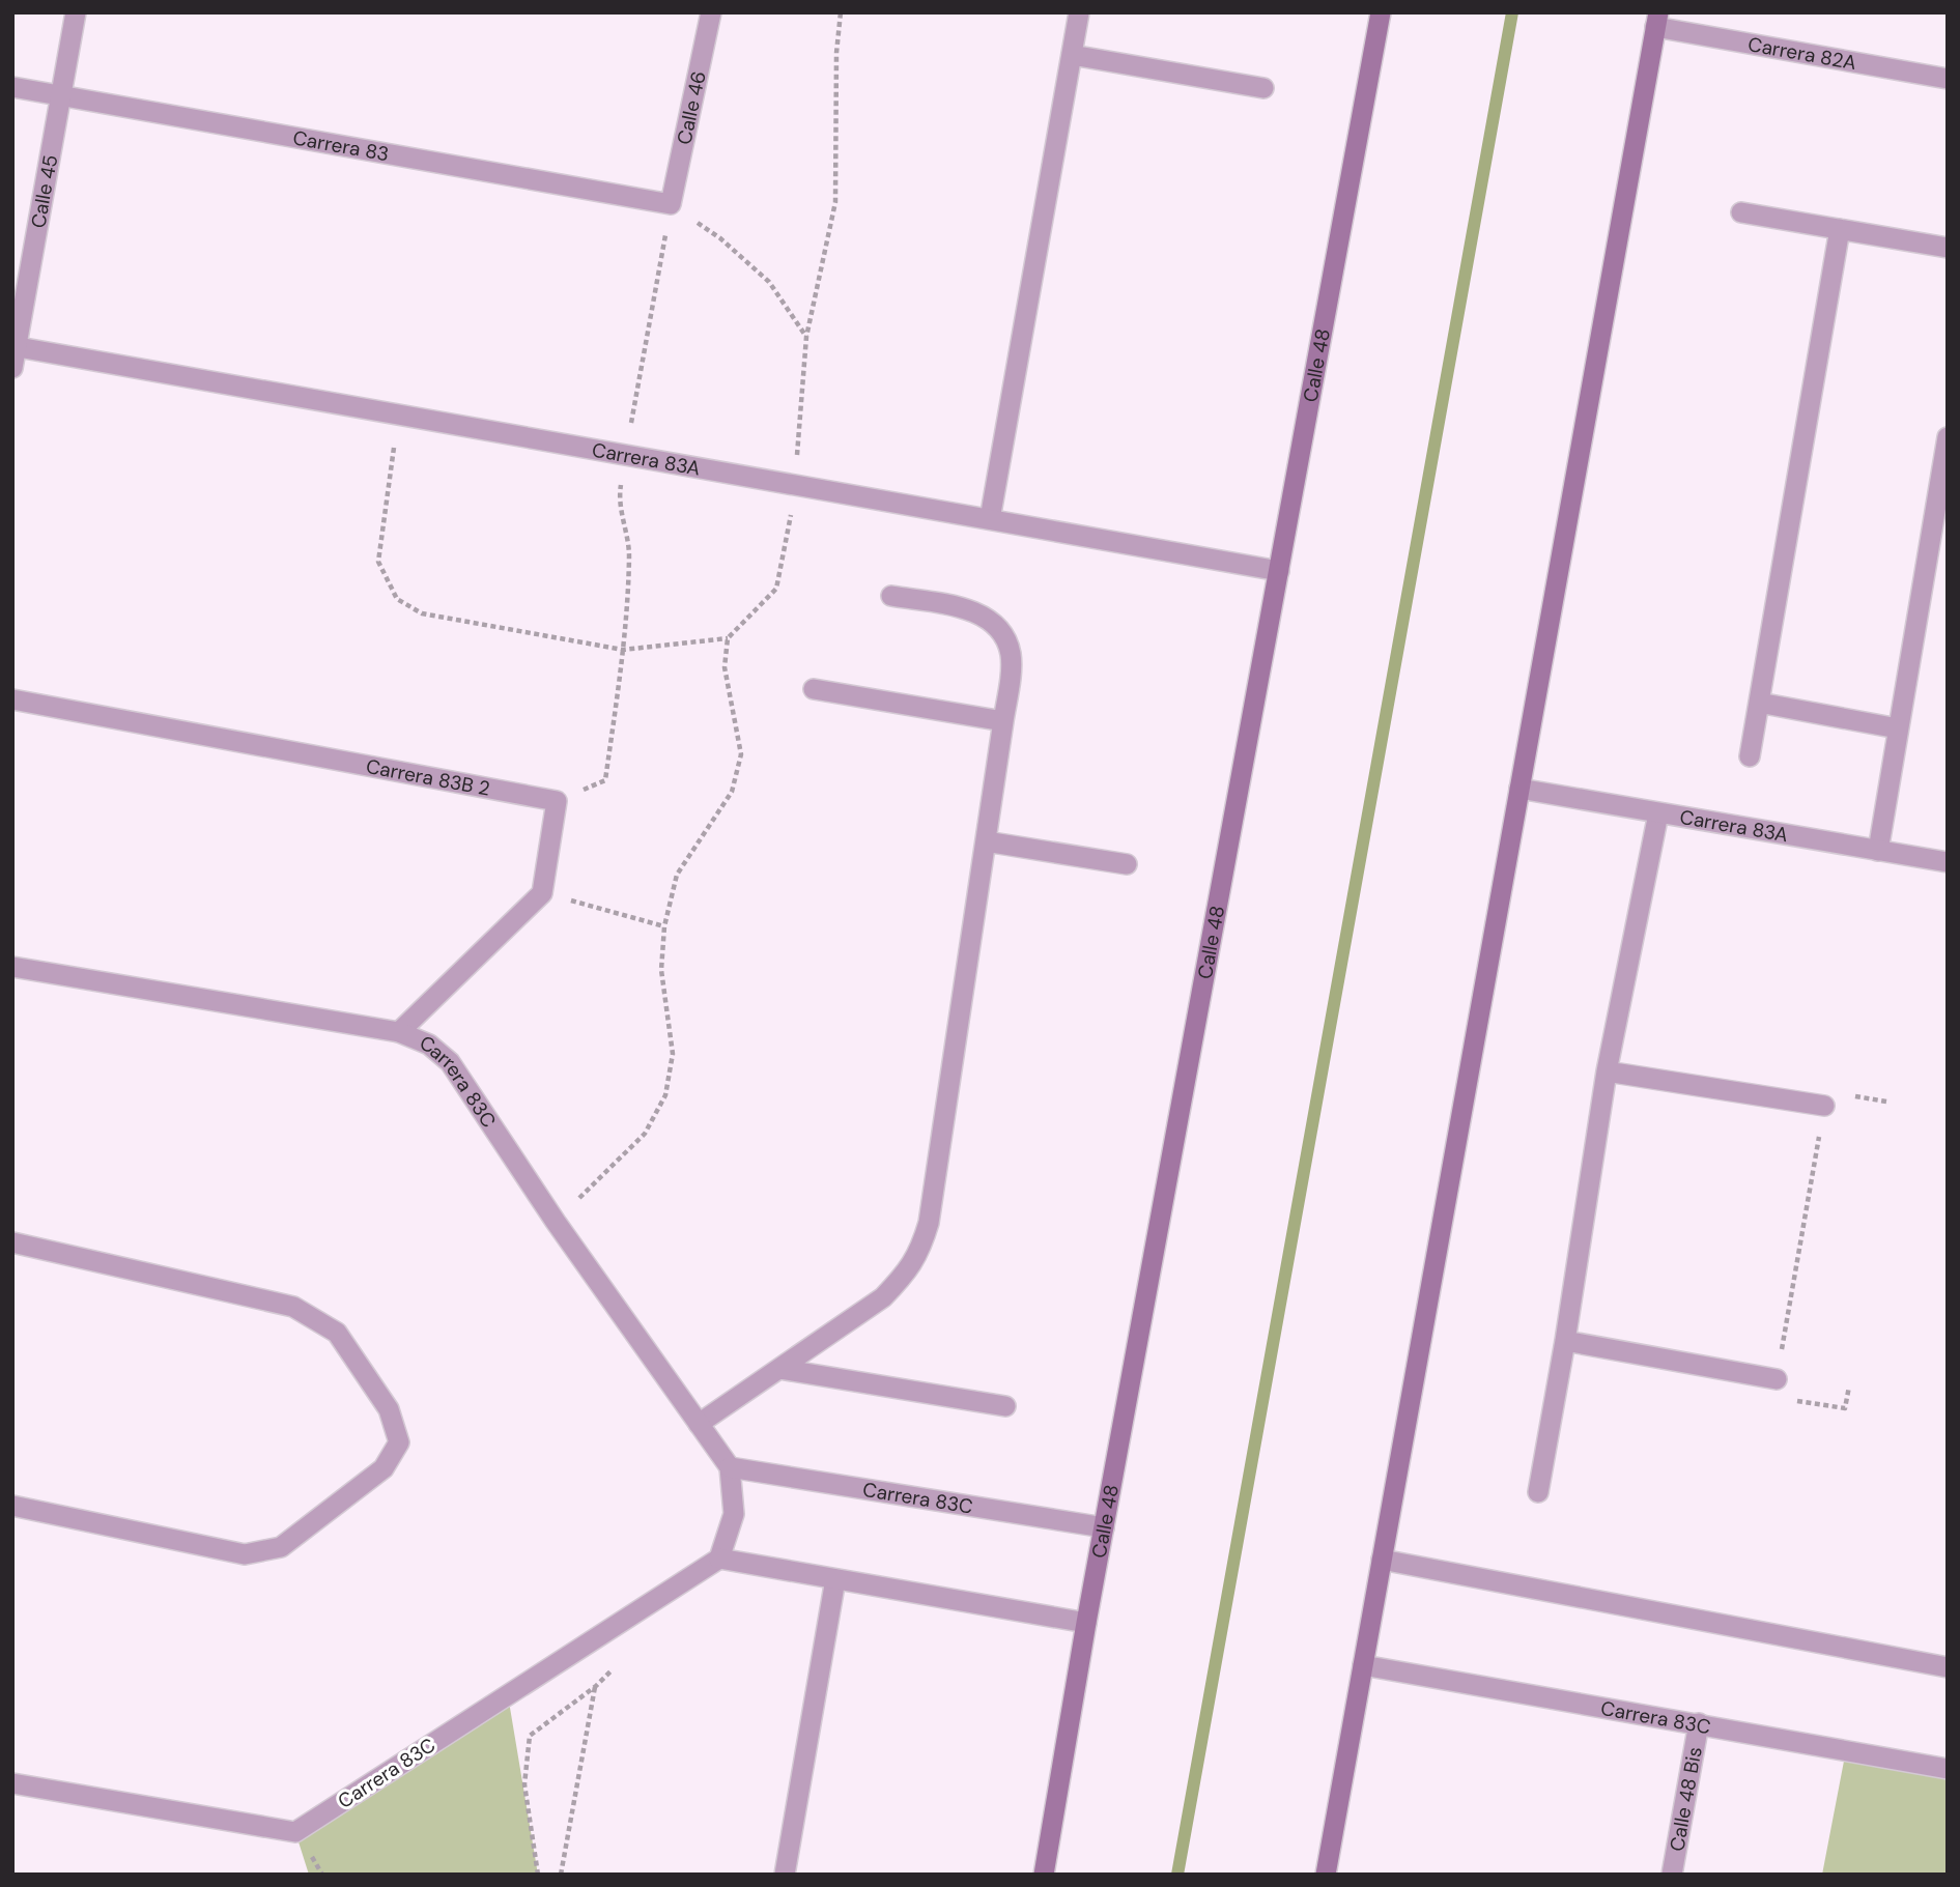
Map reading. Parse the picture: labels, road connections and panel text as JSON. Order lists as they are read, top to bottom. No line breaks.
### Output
{"streets":{"main road":["Calle 48"],"street":["Carrera 82A","Calle 46","Carrera 83","Calle 45","Carrera 83A","Carrera 83B 2","Carrera 83C","Calle 48 Bis"]},"crossings":[["Calle 46","Carrera 83"],["Carrera 83","Calle 45"],["Calle 45","Carrera 83A"],["Calle 48","Carrera 83A"],["Calle 48","Carrera 83C"],["Carrera 83C","Calle 48 Bis"]]}
